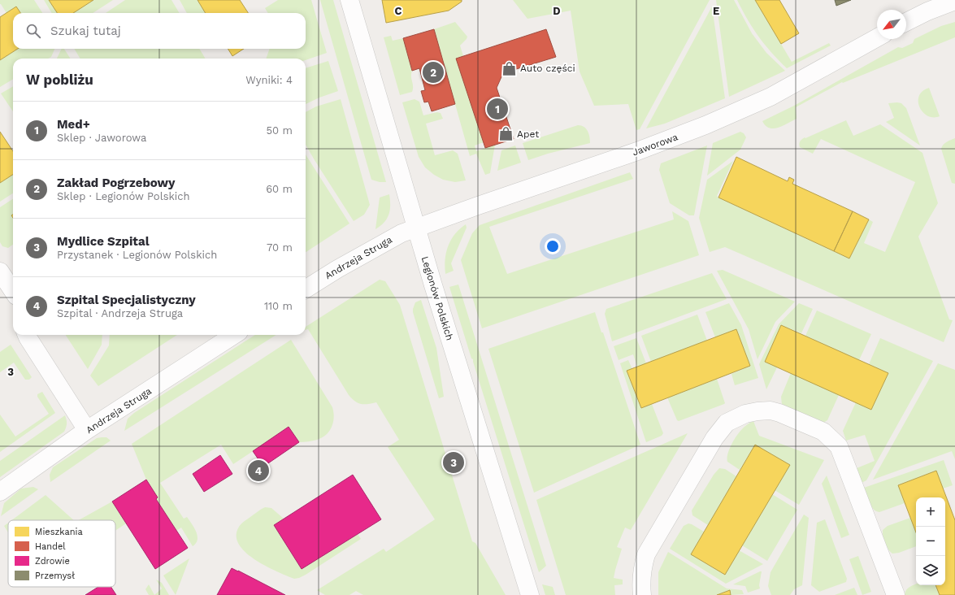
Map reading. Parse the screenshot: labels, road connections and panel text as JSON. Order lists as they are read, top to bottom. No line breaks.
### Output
{"streets":{"street":["Jaworowa","Andrzeja Struga","Legionów Polskich"]},"crossings":[["Jaworowa","Andrzeja Struga"],["Jaworowa","Legionów Polskich"],["Andrzeja Struga","Legionów Polskich"]],"places":{"shop":["Auto części","Apet"]},"legend":["Mieszkania","Handel","Zdrowie","Przemysł"],"north":"bottom left","page":{"search":"Szukaj tutaj","heading":["W pobliżu","Wyniki: 4"],"pins":["2","1","3","4"],"list":[{"mark":"1","name":"Med+","note":"Sklep · Jaworowa","value":"50 m"},{"mark":"2","name":"Zakład Pogrzebowy","note":"Sklep · Legionów Polskich","value":"60 m"},{"mark":"3","name":"Mydlice Szpital","note":"Przystanek · Legionów Polskich","value":"70 m"},{"mark":"4","name":"Szpital Specjalistyczny","note":"Szpital · Andrzeja Struga","value":"110 m"}],"map_buttons":["+","−"]},"grid":{"columns":["C","D","E"],"rows":["3"]}}
